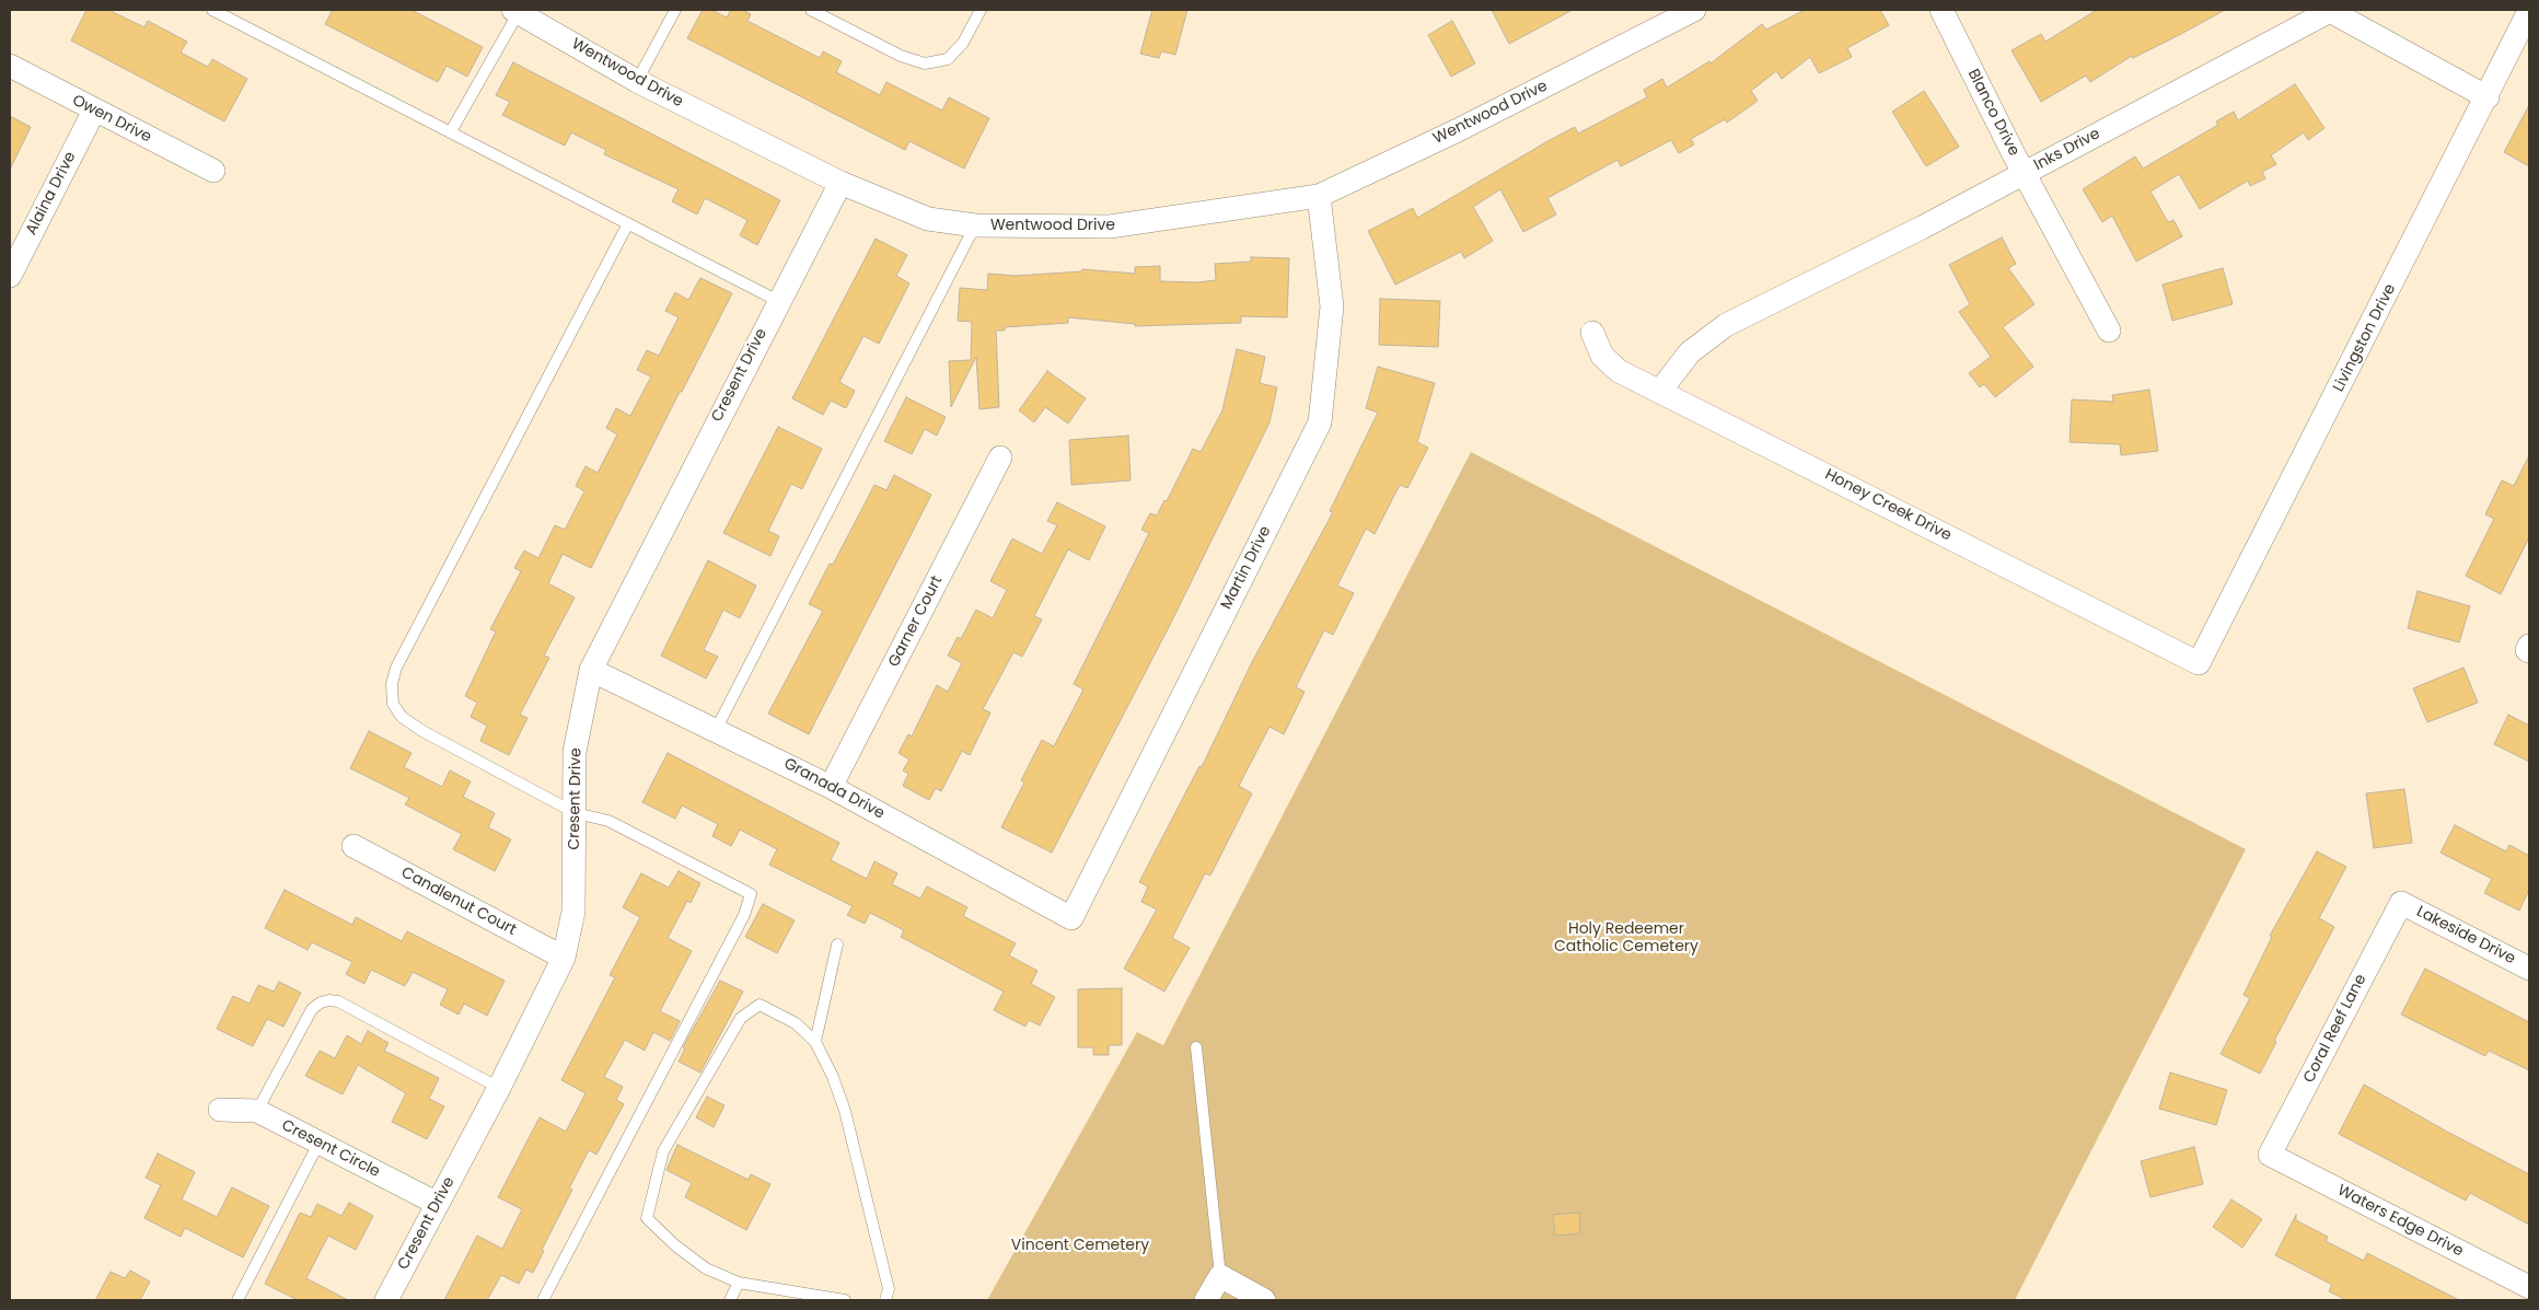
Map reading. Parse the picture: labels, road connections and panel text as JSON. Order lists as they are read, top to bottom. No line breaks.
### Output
{"streets":{"street":["Wentwood Drive","Blanco Drive","Owen Drive","Inks Drive","Alaina Drive","Livingston Drive","Cresent Drive","Honey Creek Drive","Martin Drive","Garner Court","Granada Drive","Candlenut Court","Lakeside Drive","Coral Reef Lane","Cresent Circle","Waters Edge Drive"]},"crossings":[["Wentwood Drive","Cresent Drive"],["Wentwood Drive","Martin Drive"],["Blanco Drive","Inks Drive"],["Owen Drive","Alaina Drive"],["Inks Drive","Livingston Drive"],["Inks Drive","Honey Creek Drive"],["Livingston Drive","Honey Creek Drive"],["Cresent Drive","Granada Drive"],["Cresent Drive","Candlenut Court"],["Cresent Drive","Cresent Circle"],["Martin Drive","Granada Drive"],["Garner Court","Granada Drive"],["Lakeside Drive","Coral Reef Lane"],["Coral Reef Lane","Waters Edge Drive"]],"parks":["Holy Redeemer Catholic Cemetery","Vincent Cemetery"]}
